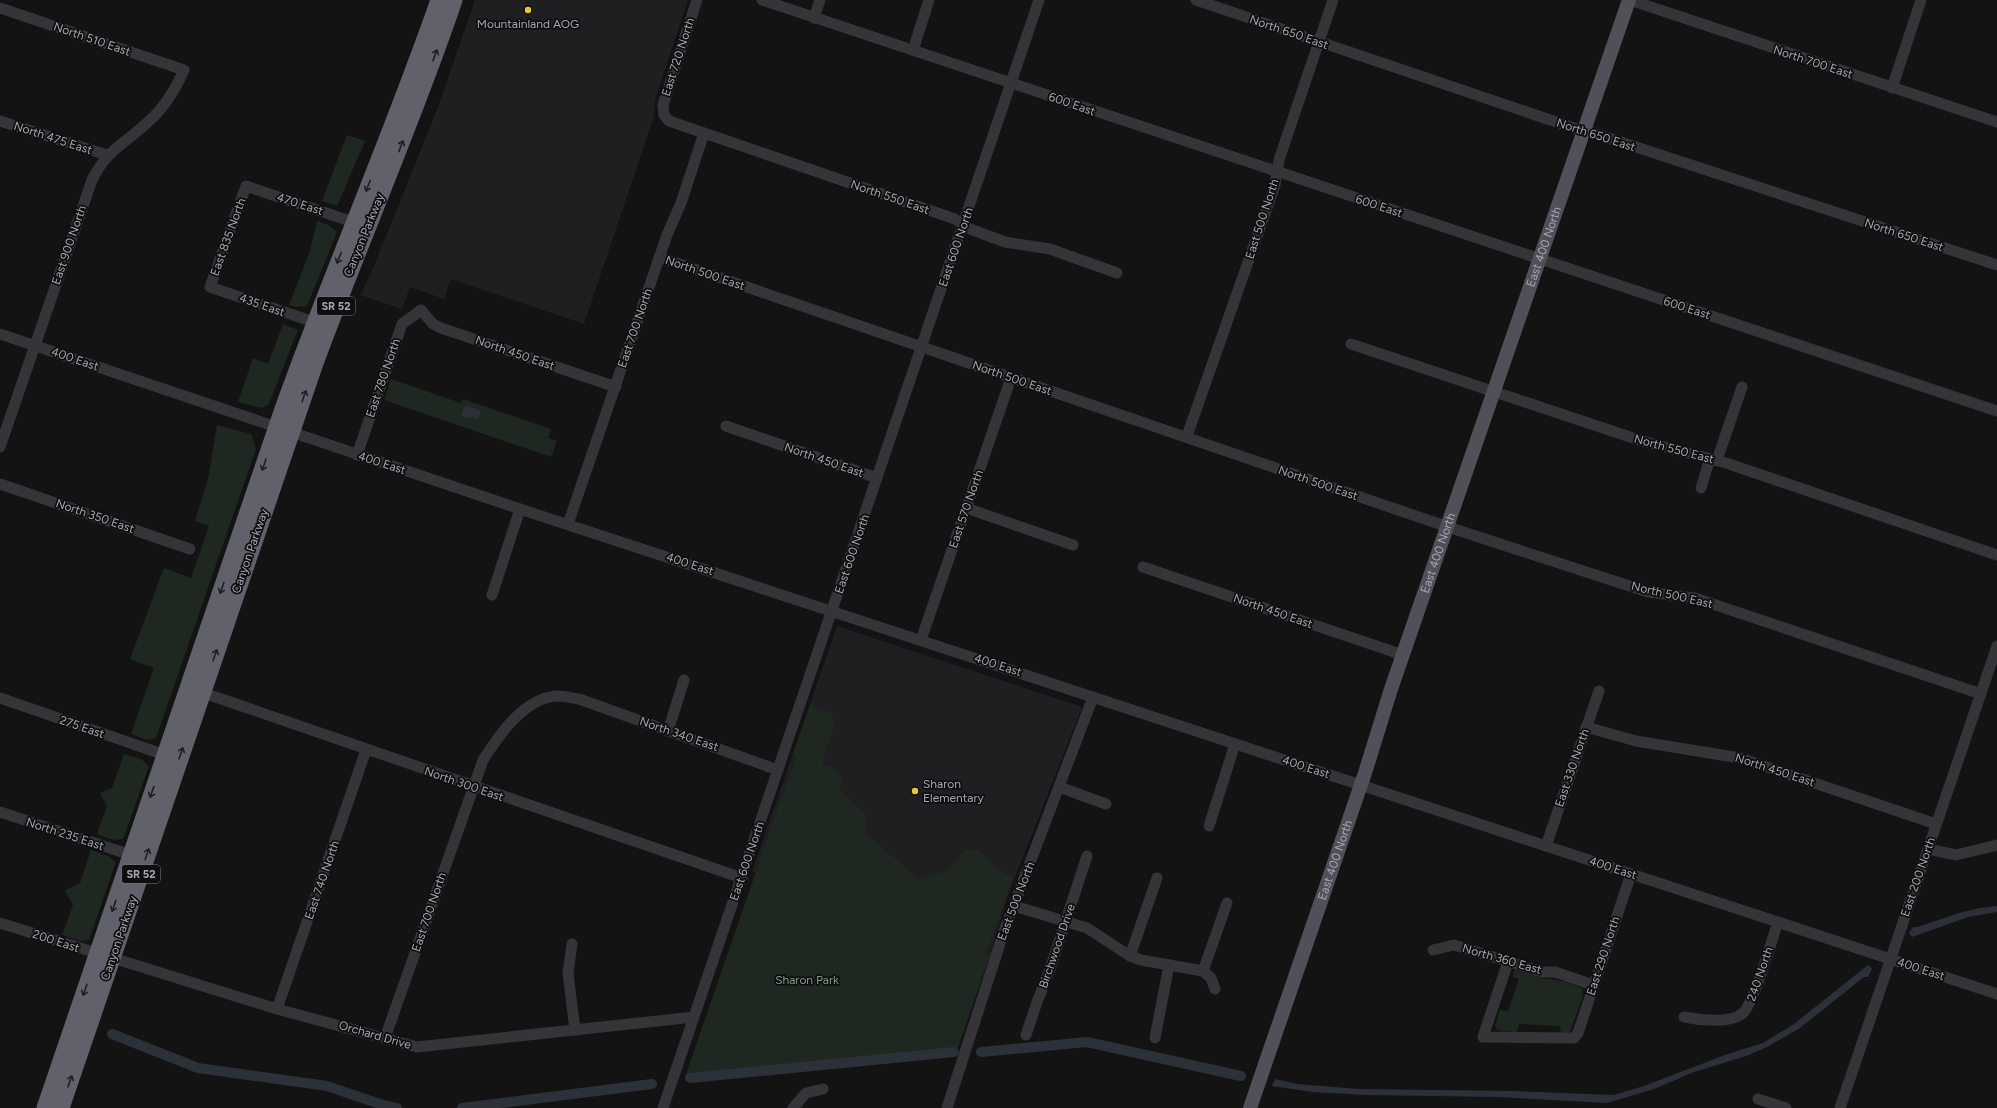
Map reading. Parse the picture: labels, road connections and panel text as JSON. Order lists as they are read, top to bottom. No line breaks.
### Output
{"streets":{"highway":["Canyon Parkway","SR 52"],"main road":["East 400 North"],"street":["North 650 East","North 510 East","East 720 North","North 700 East","600 East","North 475 East","North 550 East","470 East","East 500 North","East 835 North","East 900 North","East 600 North","North 500 East","435 East","East 700 North","North 450 East","400 East","East 780 North","East 570 North","North 350 East","275 East","North 340 East","East 330 North","North 300 East","North 235 East","East 200 North","East 740 North","200 East","Birchwood Drive","East 290 North","North 360 East","240 North","Orchard Drive"]},"crossings":[["North 650 East","East 500 North"],["North 650 East","East 400 North"],["North 510 East","East 900 North"],["East 720 North","North 550 East"],["North 700 East","East 400 North"],["600 East","East 500 North"],["600 East","East 600 North"],["600 East","East 400 North"],["North 475 East","East 900 North"],["North 550 East","East 600 North"],["North 550 East","East 400 North"],["North 550 East","East 700 North"],["470 East","Canyon Parkway"],["470 East","East 835 North"],["East 500 North","North 500 East"],["East 500 North","400 East"],["Canyon Parkway","435 East"],["Canyon Parkway","400 East"],["Canyon Parkway","275 East"],["Canyon Parkway","North 300 East"],["Canyon Parkway","North 235 East"],["Canyon Parkway","200 East"],["Canyon Parkway","Orchard Drive"],["East 835 North","435 East"],["East 900 North","400 East"],["East 600 North","North 500 East"],["East 600 North","North 450 East"],["East 600 North","400 East"],["East 600 North","North 340 East"],["East 600 North","North 300 East"],["East 600 North","Orchard Drive"],["East 400 North","North 500 East"],["East 400 North","North 450 East"],["East 400 North","400 East"],["North 500 East","East 700 North"],["North 500 East","East 570 North"],["North 500 East","East 200 North"],["East 700 North","North 450 East"],["East 700 North","400 East"],["East 700 North","North 340 East"],["East 700 North","North 300 East"],["East 700 North","Orchard Drive"],["North 450 East","East 780 North"],["North 450 East","East 330 North"],["North 450 East","East 200 North"],["400 East","East 780 North"],["400 East","East 570 North"],["400 East","East 330 North"],["400 East","East 200 North"],["400 East","East 290 North"],["400 East","240 North"],["North 340 East","North 300 East"],["North 300 East","East 740 North"],["East 740 North","Orchard Drive"],["200 East","Orchard Drive"],["East 290 North","North 360 East"]],"parks":["Sharon Park"],"places":["Mountainland AOG","Sharon Elementary"]}
